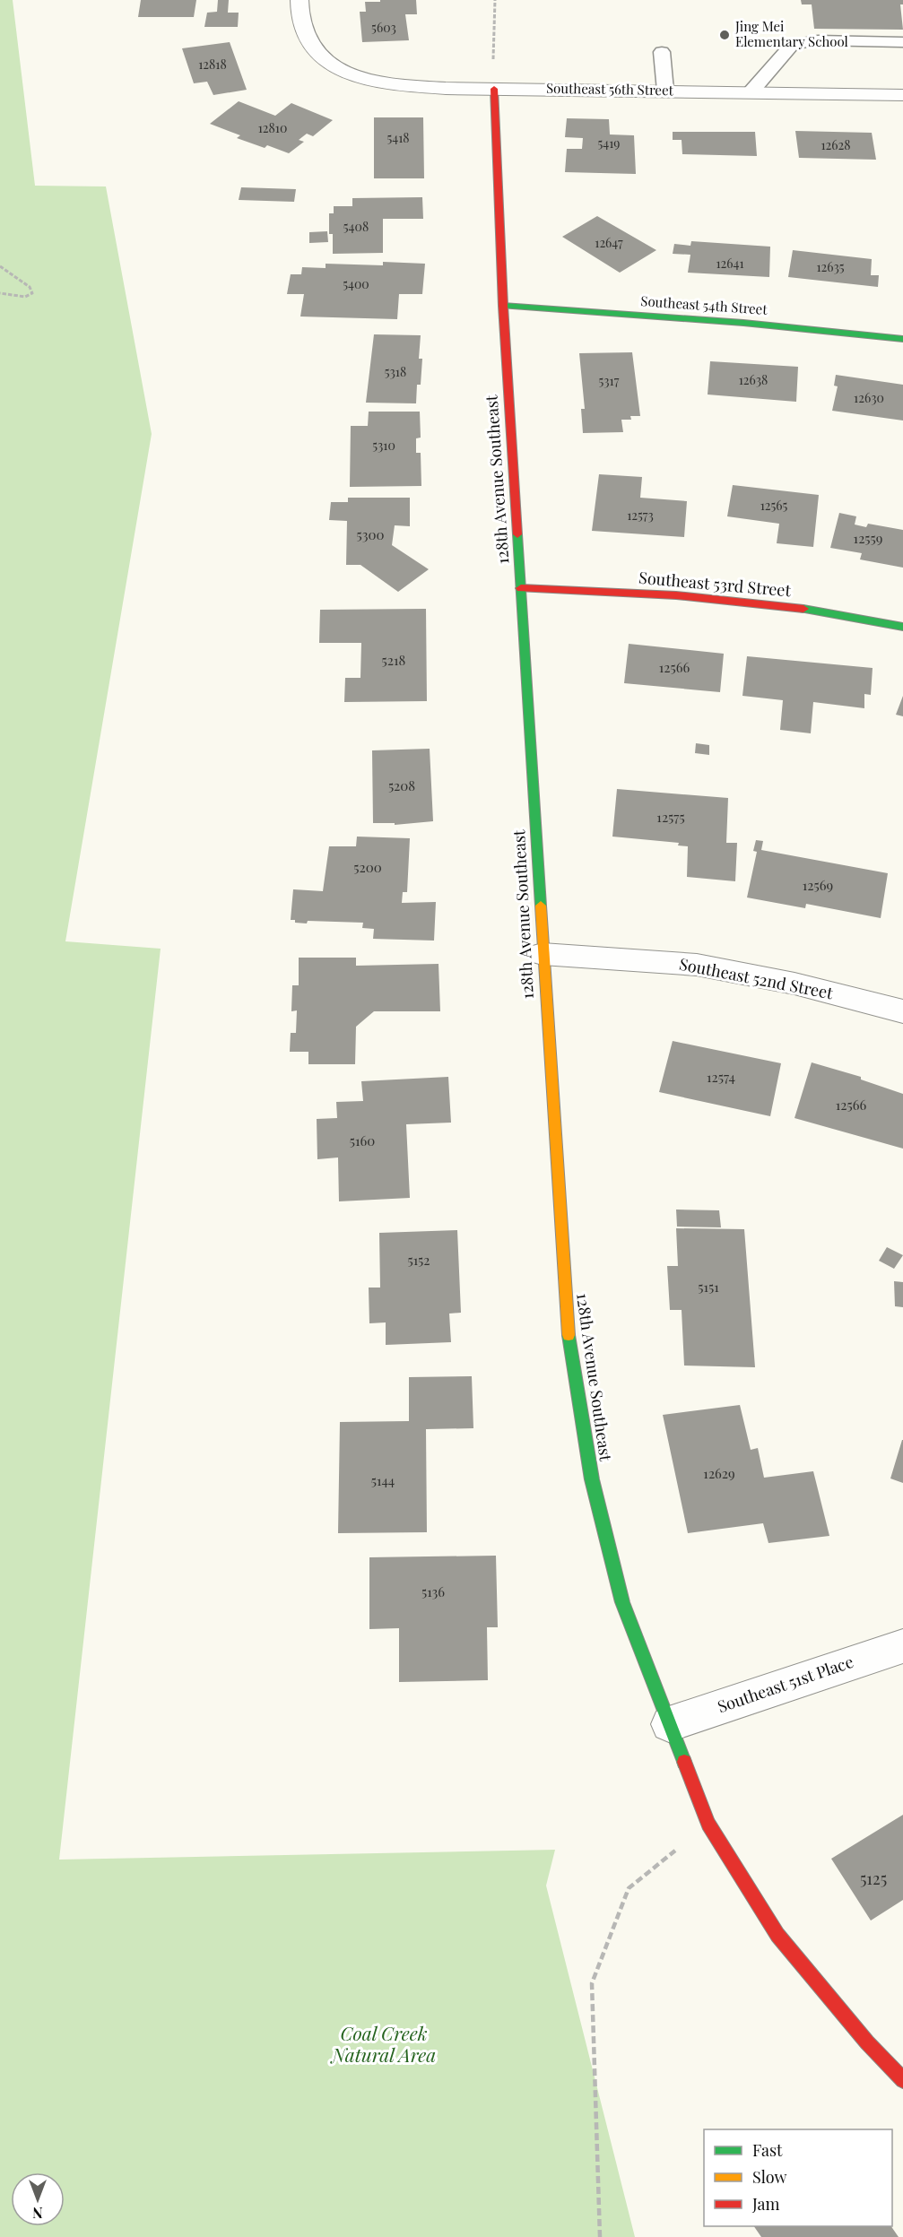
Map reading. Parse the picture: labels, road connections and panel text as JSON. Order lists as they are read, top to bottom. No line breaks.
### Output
{"streets":{"street":["Southeast 56th Street","Southeast 54th Street","128th Avenue Southeast","Southeast 53rd Street","Southeast 52nd Street","Southeast 51st Place"]},"crossings":[["Southeast 56th Street","128th Avenue Southeast"],["Southeast 54th Street","128th Avenue Southeast"],["128th Avenue Southeast","Southeast 53rd Street"],["128th Avenue Southeast","Southeast 52nd Street"],["128th Avenue Southeast","Southeast 51st Place"]],"parks":["Coal Creek Natural Area"],"places":["Jing Mei Elementary School"],"house_numbers":["5603","12818","12810","5418","5419","12628","5408","12647","12641","12635","5400","5318","12638","5317","12630","5310","12565","12573","5300","12559","5218","12566","5208","12575","5200","12569","12574","12566","5160","5152","5151","12629","5144","5136","5125"],"legend":["Fast","Slow","Jam"],"north":"bottom"}
